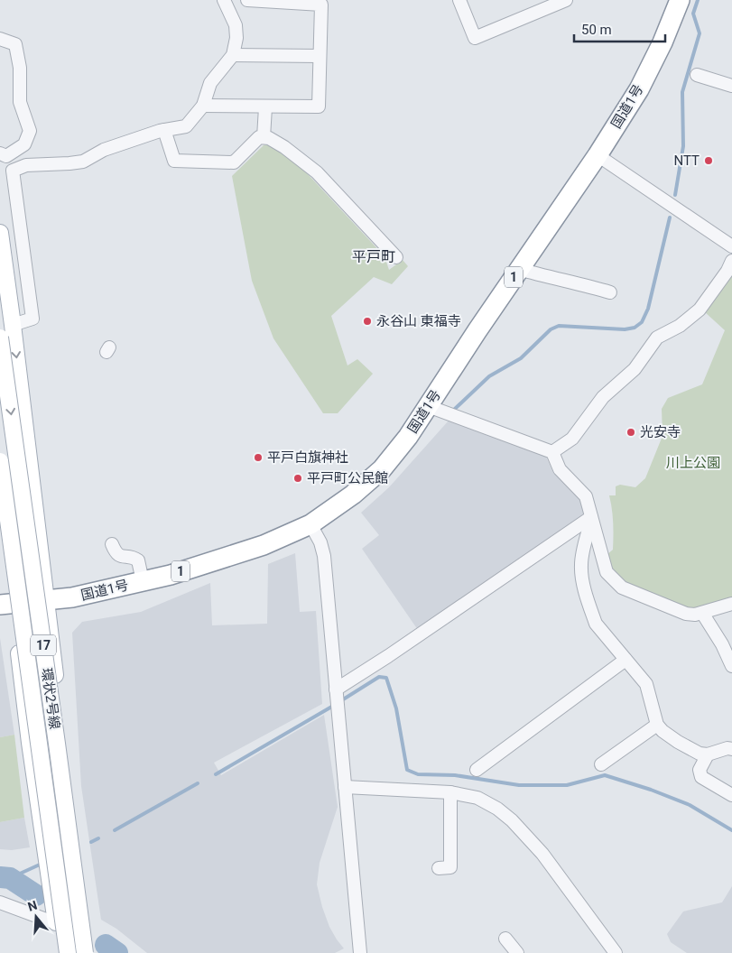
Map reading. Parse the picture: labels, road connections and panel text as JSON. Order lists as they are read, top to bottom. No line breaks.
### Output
{"streets":{"highway":["国道1号","1"],"main road":["17","環状2号線"]},"districts":["平戸町"],"parks":["川上公園"],"places":["NTT","永谷山 東福寺","光安寺","平戸白旗神社","平戸町公民館"],"scale_bar":"50 m","north":"top"}
